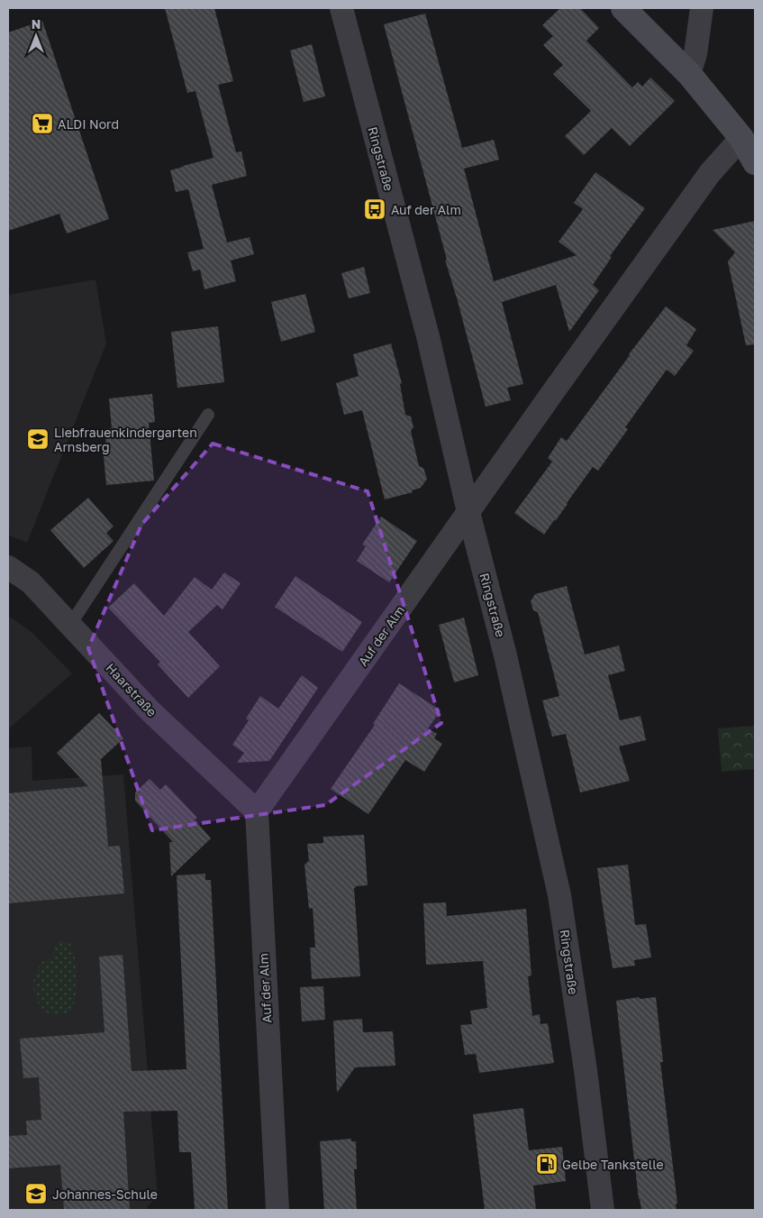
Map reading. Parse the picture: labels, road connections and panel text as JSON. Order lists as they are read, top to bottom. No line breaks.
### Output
{"streets":{"street":["Ringstraße","Auf der Alm","Haarstraße"]},"crossings":[["Ringstraße","Auf der Alm"],["Auf der Alm","Haarstraße"]],"places":{"supermarket":["ALDI Nord"],"bus stop":["Auf der Alm"],"school or university":["Liebfrauenkindergarten Arnsberg","Johannes-Schule"],"fuel station":["Gelbe Tankstelle"]},"north":"top"}
